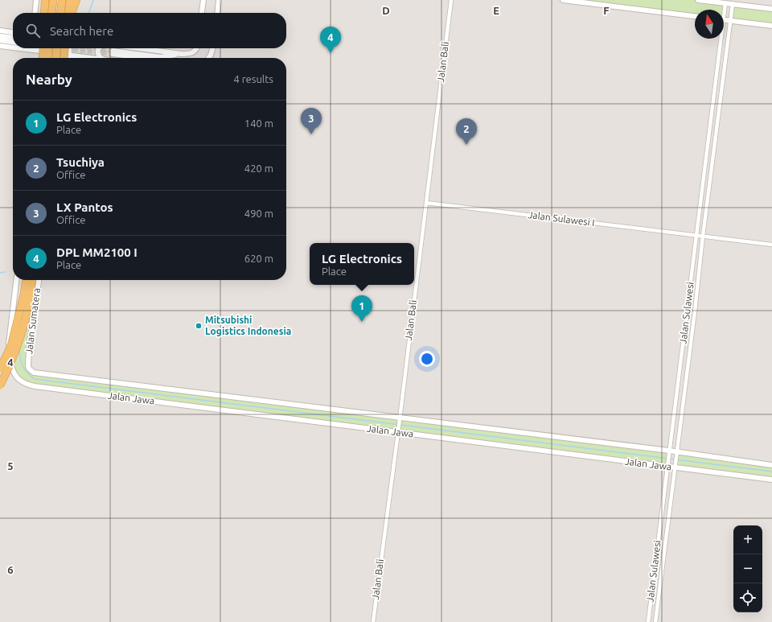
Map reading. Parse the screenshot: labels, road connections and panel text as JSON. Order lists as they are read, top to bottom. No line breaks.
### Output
{"streets":{"street":["Jalan Bali","Jalan Sulawesi I","Jalan Sulawesi","Jalan Sumatera","Jalan Jawa"]},"crossings":[["Jalan Bali","Jalan Sulawesi I"],["Jalan Bali","Jalan Jawa"],["Jalan Sulawesi I","Jalan Sulawesi"],["Jalan Sulawesi","Jalan Jawa"],["Jalan Sumatera","Jalan Jawa"]],"places":["Mitsubishi Logistics Indonesia"],"north":"top","page":{"search":"Search here","pins":["4","3","2","1"],"heading":["Nearby","4 results"],"list":[{"mark":"1","name":"LG Electronics","note":"Place","value":"140 m"},{"mark":"2","name":"Tsuchiya","note":"Office","value":"420 m"},{"mark":"3","name":"LX Pantos","note":"Office","value":"490 m"},{"mark":"4","name":"DPL MM2100 I","note":"Place","value":"620 m"}],"popup":["LG Electronics","Place"],"map_buttons":["+","−"]},"grid":{"columns":["D","E","F"],"rows":["4","5","6"]}}
